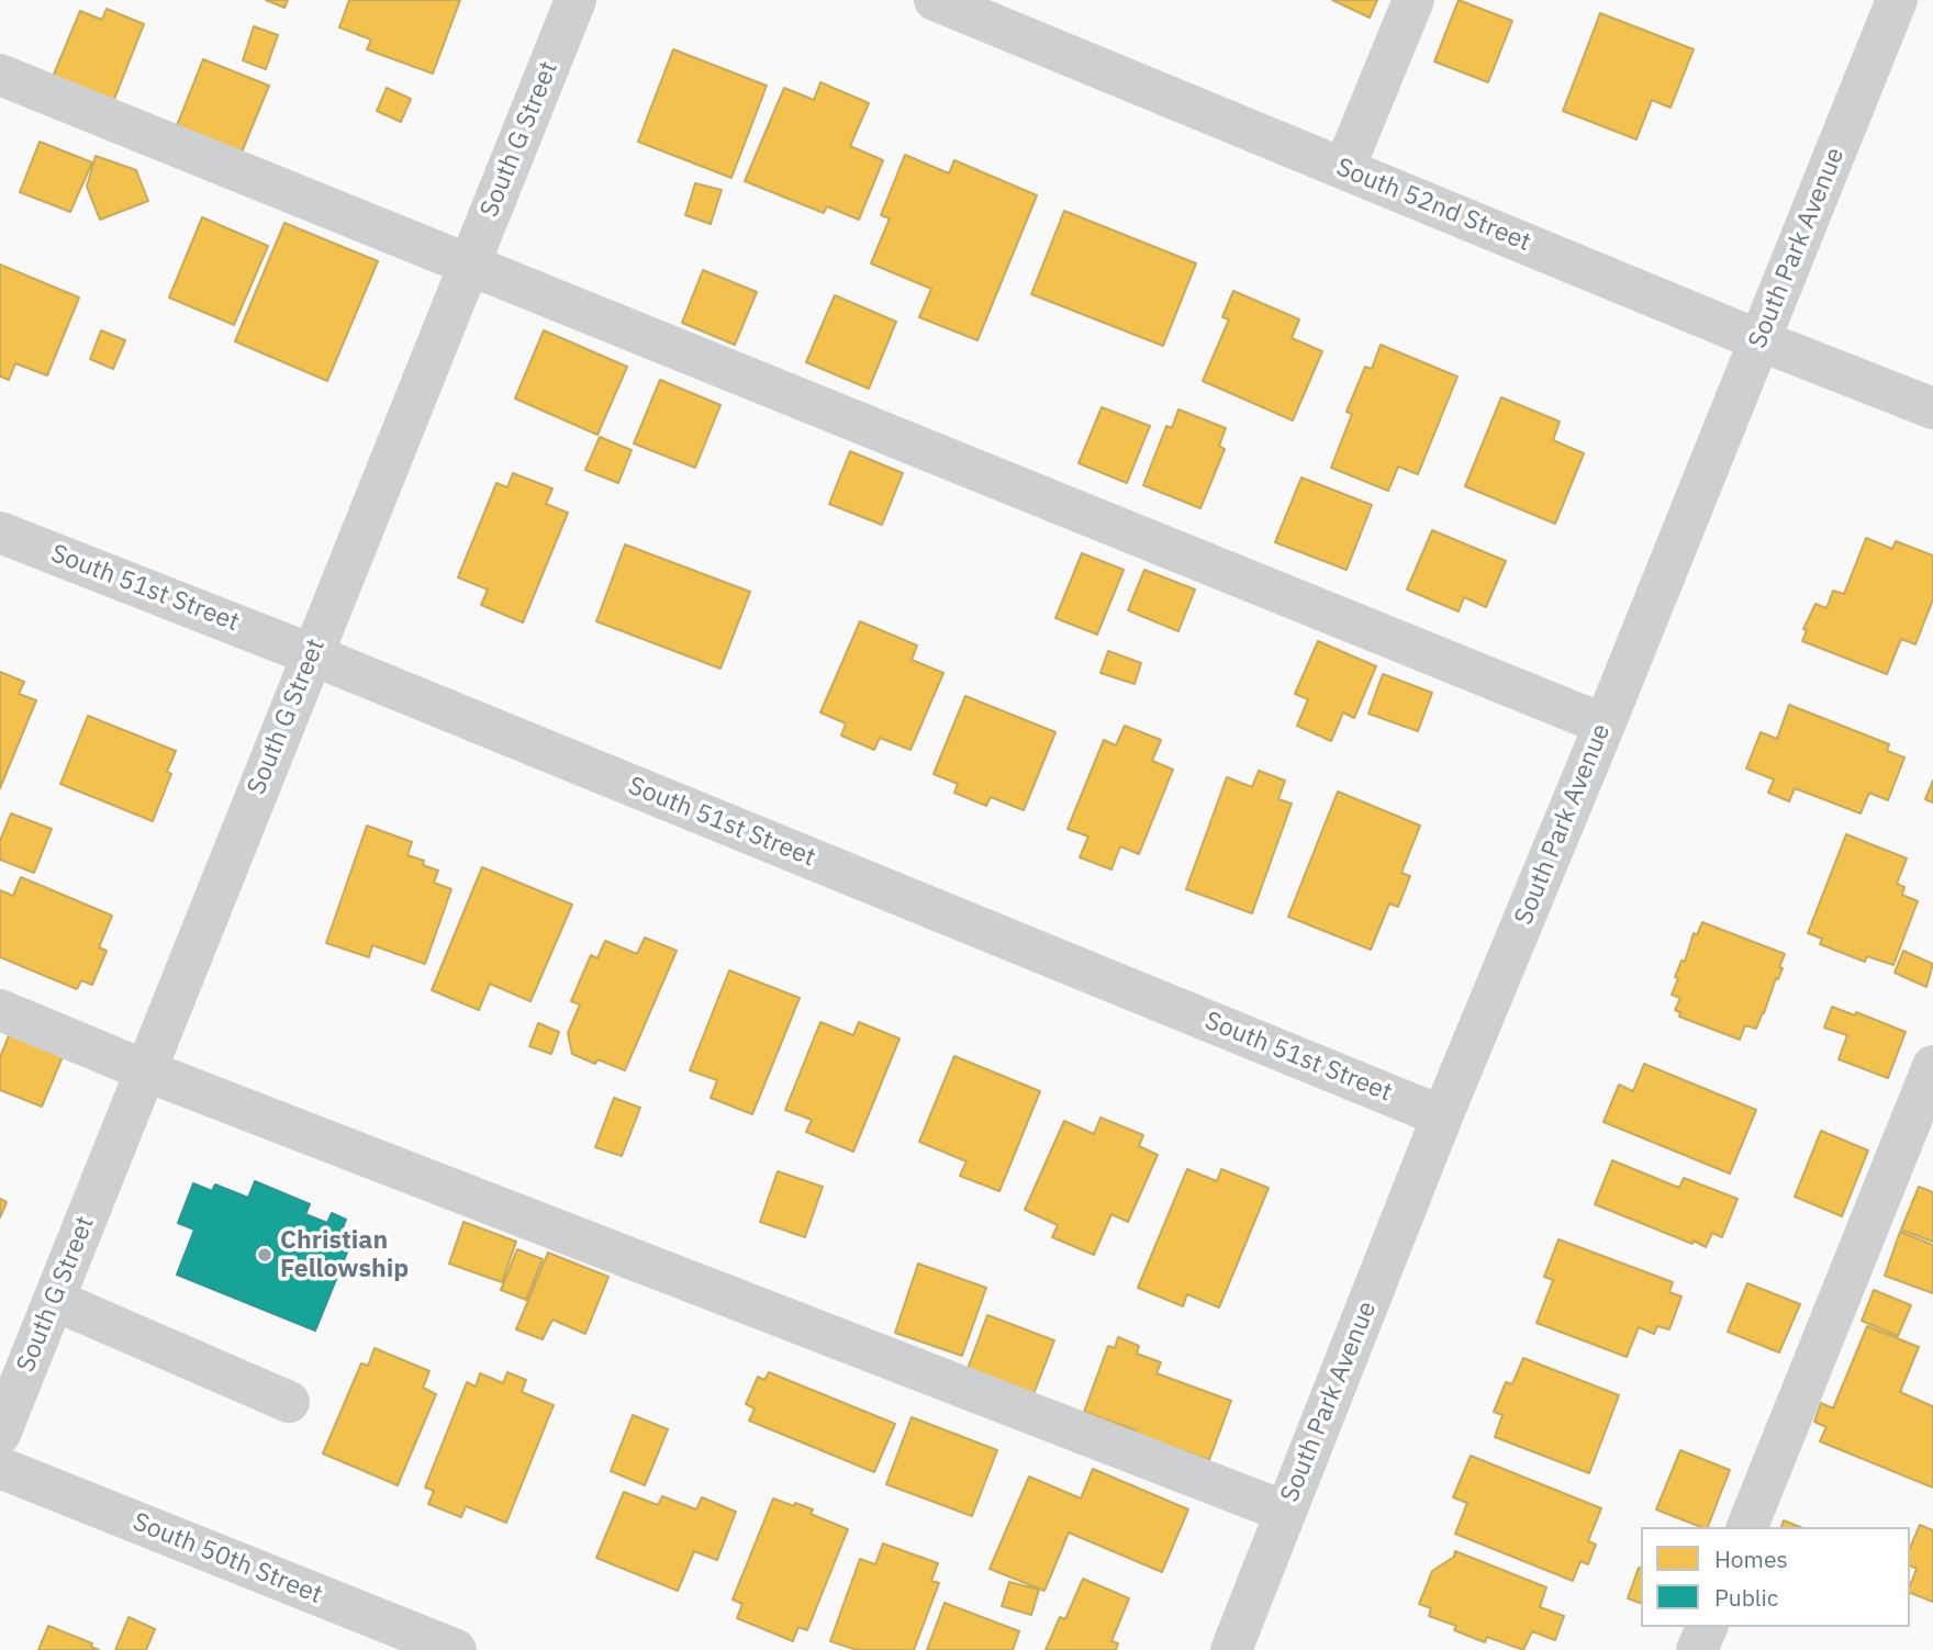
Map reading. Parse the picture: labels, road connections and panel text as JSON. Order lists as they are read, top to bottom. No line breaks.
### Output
{"streets":{"street":["South G Street","South 52nd Street","South Park Avenue","South 51st Street","South 50th Street"]},"crossings":[["South G Street","South 51st Street"],["South 52nd Street","South Park Avenue"],["South Park Avenue","South 51st Street"]],"places":["Christian Fellowship"],"legend":["Homes","Public"]}
